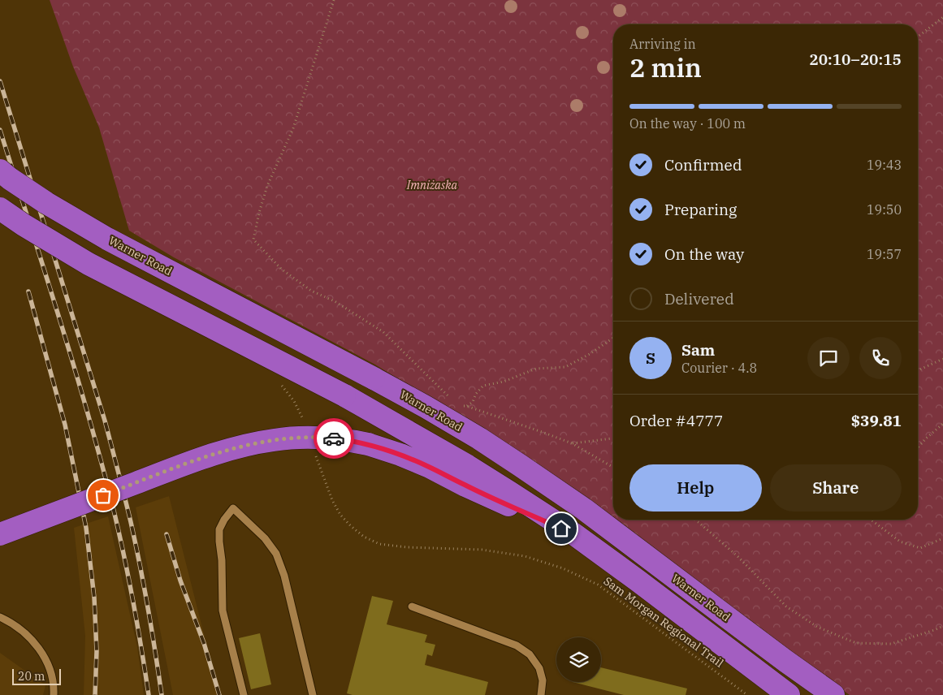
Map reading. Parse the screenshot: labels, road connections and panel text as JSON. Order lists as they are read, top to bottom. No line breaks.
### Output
{"streets":{"highway":["Warner Road"],"path":["Sam Morgan Regional Trail"]},"parks":["Imniżaska"],"scale_bar":"20 m","page":{"heading":["2 min","Arriving in","20:10–20:15"],"panel":["Sam","Courier · 4.8","Order #4777","$39.81"],"bar":"On the way · 100 m","list":[["Confirmed","19:43"],["Preparing","19:50"],["On the way","19:57"],"Delivered"],"round":"S","buttons":["Help","Share"],"scale":"20 m"}}
